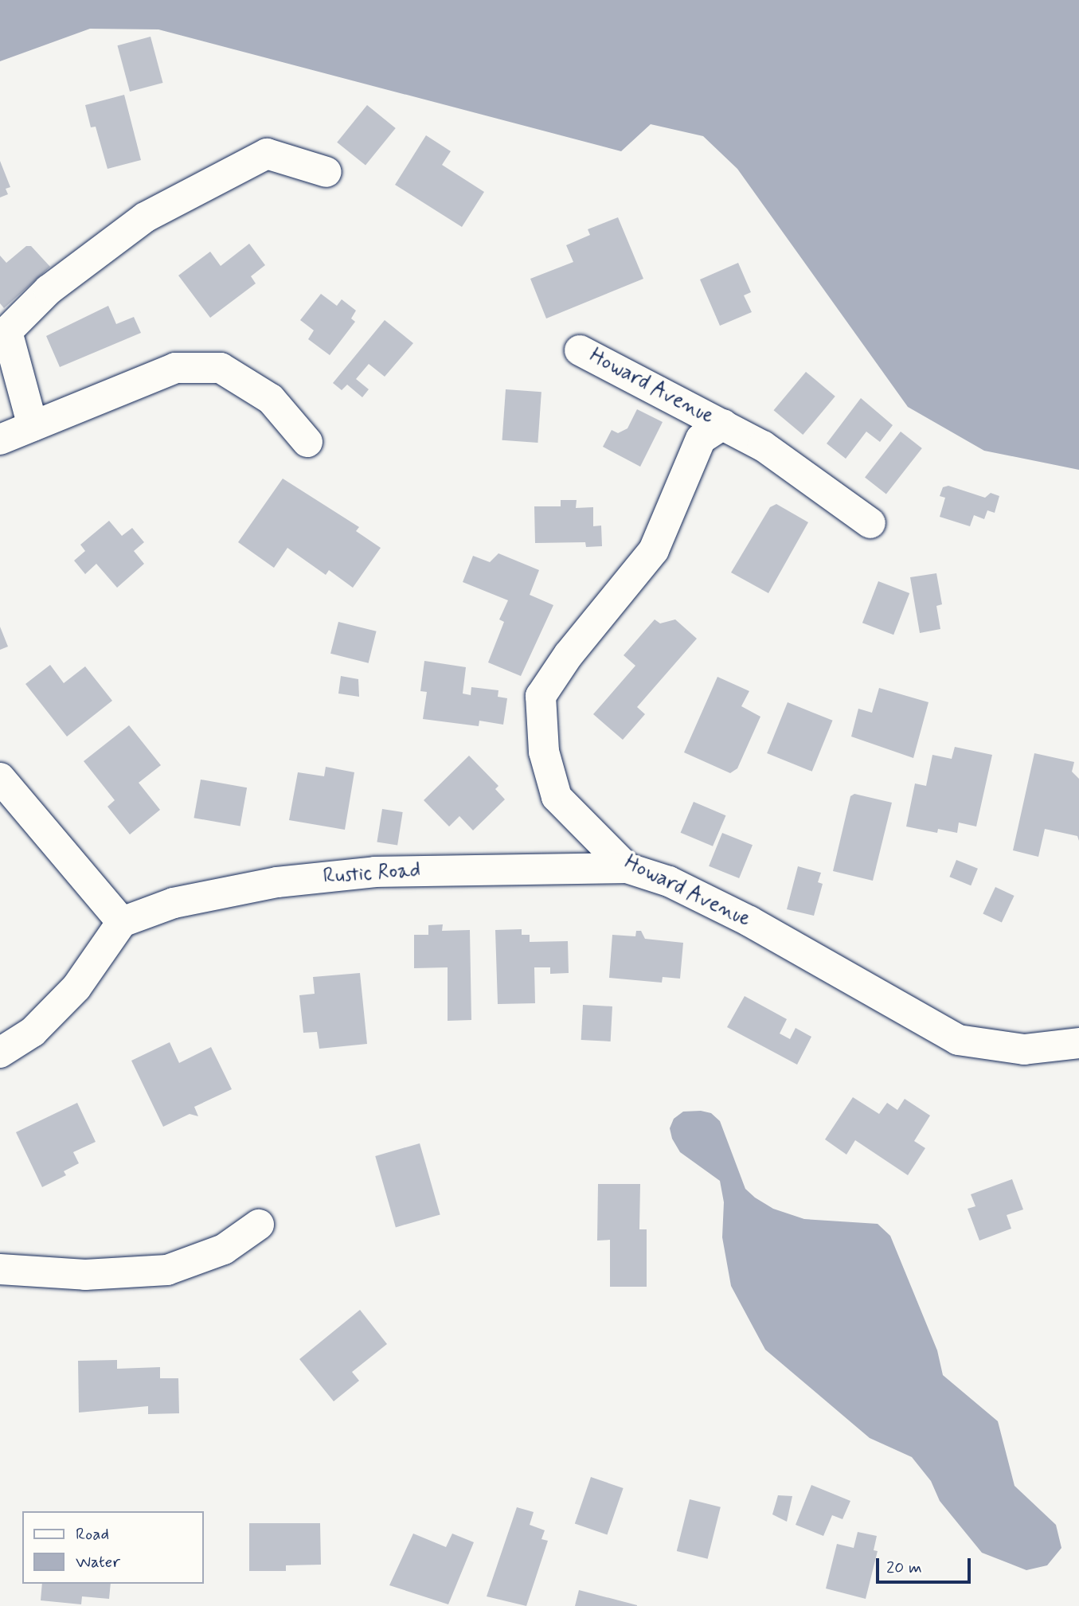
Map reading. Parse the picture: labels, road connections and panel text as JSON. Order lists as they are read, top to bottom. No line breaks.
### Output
{"streets":{"street":["Howard Avenue","Rustic Road"]},"crossings":[["Howard Avenue","Rustic Road"]],"legend":["Road","Water"],"scale_bar":"20 m"}
